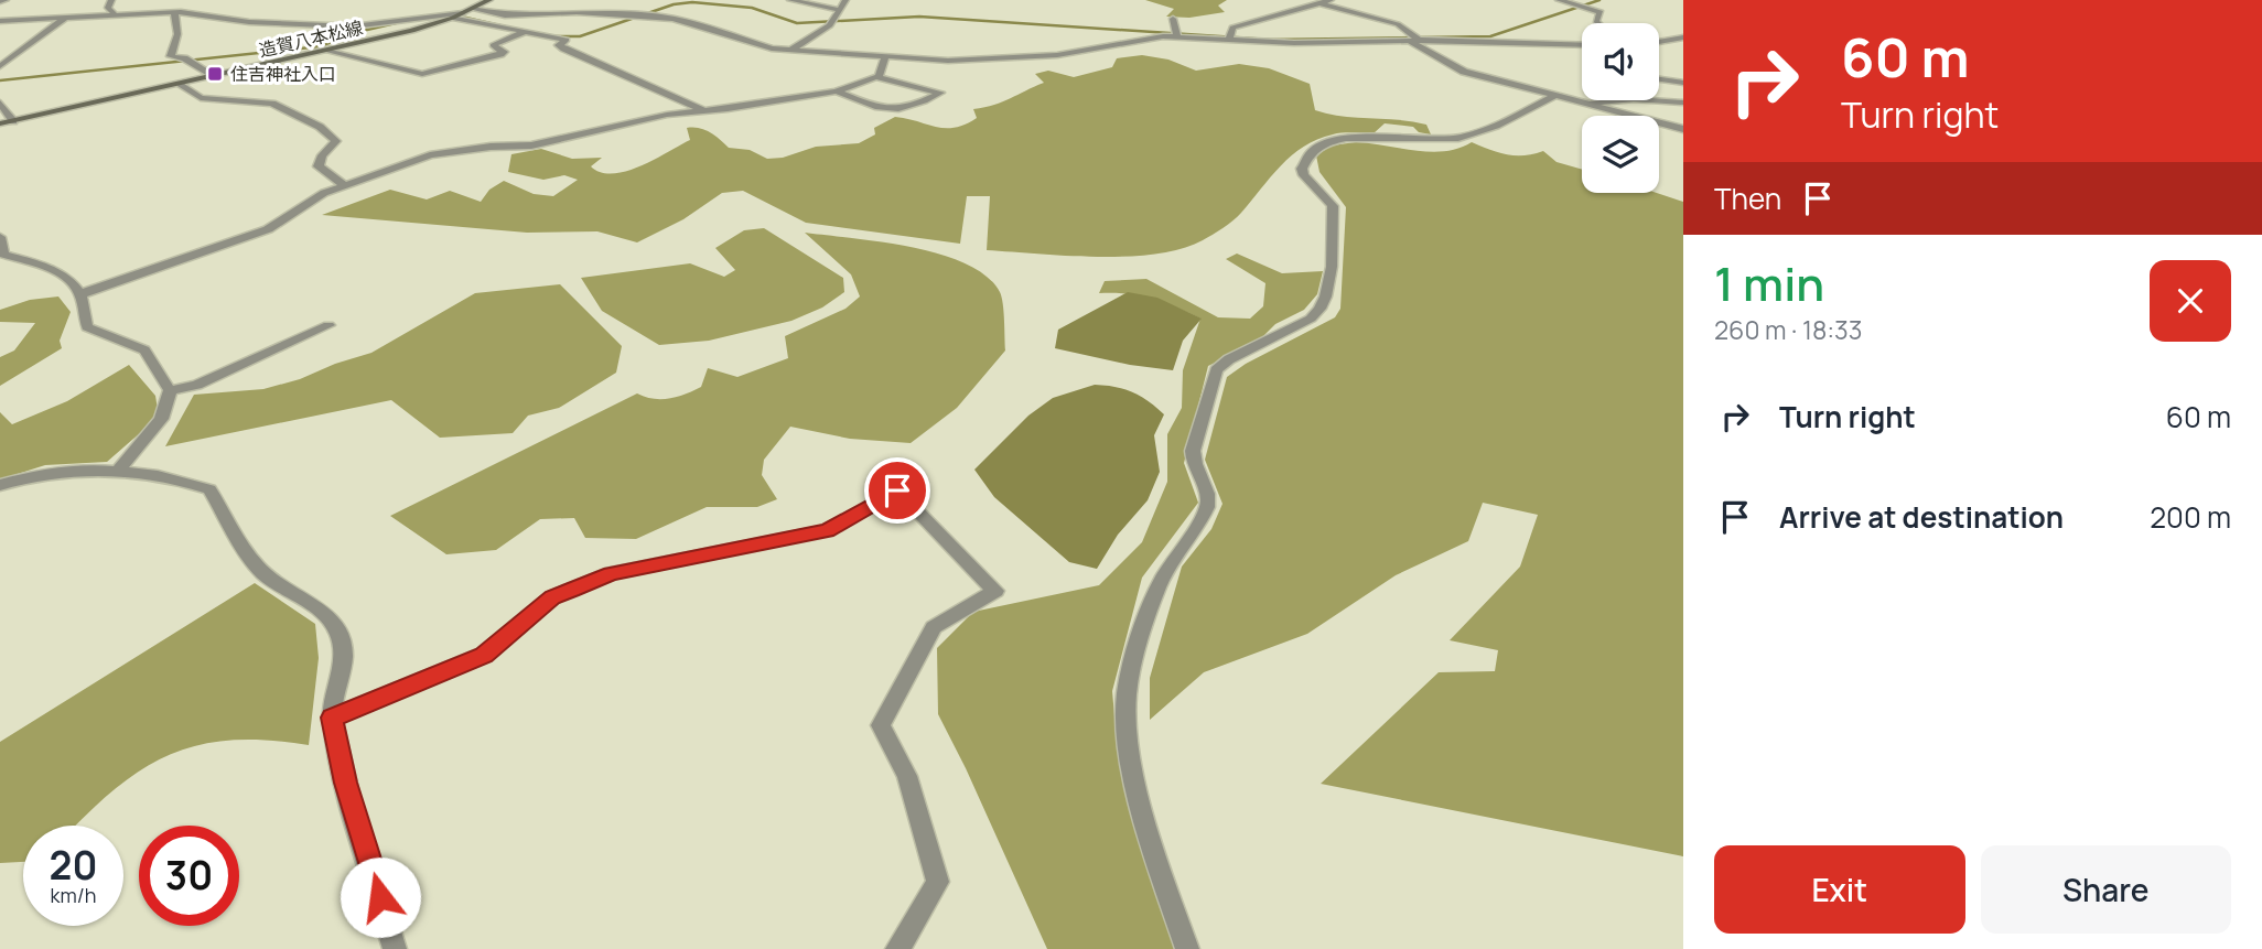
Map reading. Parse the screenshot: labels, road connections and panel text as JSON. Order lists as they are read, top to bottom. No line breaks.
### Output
{"streets":{"main road":["造賀八本松線"]},"places":{"transit":["住吉神社入口"]},"page":{"turn":["60 m","Turn right"],"then":"Then","heading":["1 min","260 m · 18:33"],"list":[{"name":"Turn right","value":"60 m"},{"name":"Arrive at destination","value":"200 m"}],"speed":"20 km/h","limit":"30","buttons":["Exit","Share"]}}
